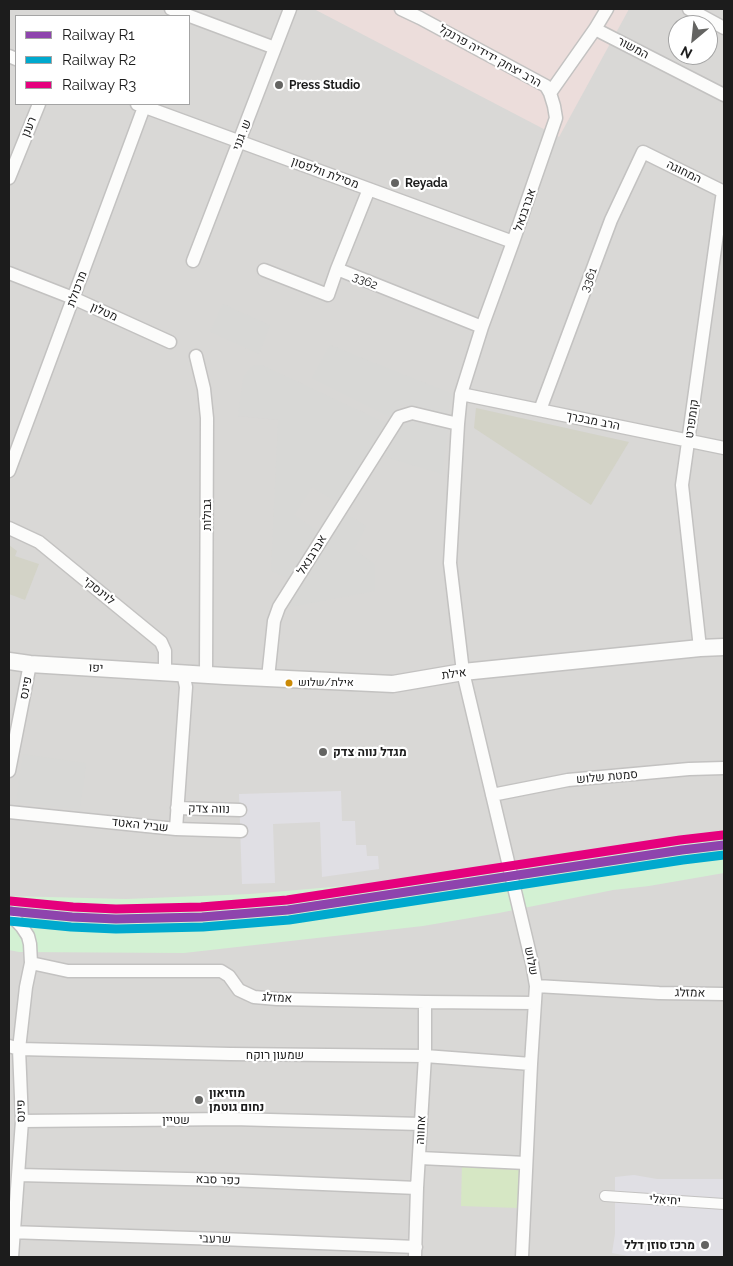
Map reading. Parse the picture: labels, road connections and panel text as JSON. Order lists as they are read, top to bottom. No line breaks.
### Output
{"streets":{"street":["המשור","הרב יצחק ידידיה פרנקל","רענן","ש. גנני","המחוגה","מסילת וולפסון","אברבנאל","3361","3362","מרכולת","מטלון","קומפרט","הרב מבכרך","גבולות","לוינסקי","יפו","אילת","פינס","סמטת שלוש","נווה צדק","שביל האטד","שלוש","אמזלג","שמעון רוקח","שטיין","אחווה","כפר סבא","יחיאלי","שרעבי"]},"crossings":[["הרב יצחק ידידיה פרנקל","אברבנאל"],["ש. גנני","מסילת וולפסון"],["המחוגה","3361"],["המחוגה","קומפרט"],["מסילת וולפסון","אברבנאל"],["מסילת וולפסון","מרכולת"],["אברבנאל","3362"],["אברבנאל","הרב מבכרך"],["אברבנאל","אילת"],["אברבנאל","שלוש"],["3361","הרב מבכרך"],["מרכולת","מטלון"],["קומפרט","הרב מבכרך"],["קומפרט","אילת"],["גבולות","אילת"],["לוינסקי","יפו"],["יפו","אילת"],["יפו","פינס"],["יפו","שביל האטד"],["אילת","שביל האטד"],["אילת","שלוש"],["פינס","אמזלג"],["פינס","שמעון רוקח"],["פינס","שטיין"],["פינס","כפר סבא"],["פינס","שרעבי"],["סמטת שלוש","שלוש"],["נווה צדק","שביל האטד"],["שלוש","אמזלג"],["שלוש","שמעון רוקח"],["אמזלג","אחווה"],["שמעון רוקח","אחווה"],["שטיין","אחווה"],["אחווה","כפר סבא"],["אחווה","שרעבי"]],"places":["Press Studio","Reyada","אילת/שלוש","מגדל נווה צדק","מוזיאון נחום גוטמן","מרכז סוזן דלל"],"lines":["rail line R3","rail line R1","rail line R2"],"legend":["Railway R1","Railway R2","Railway R3"],"north":"bottom left"}
